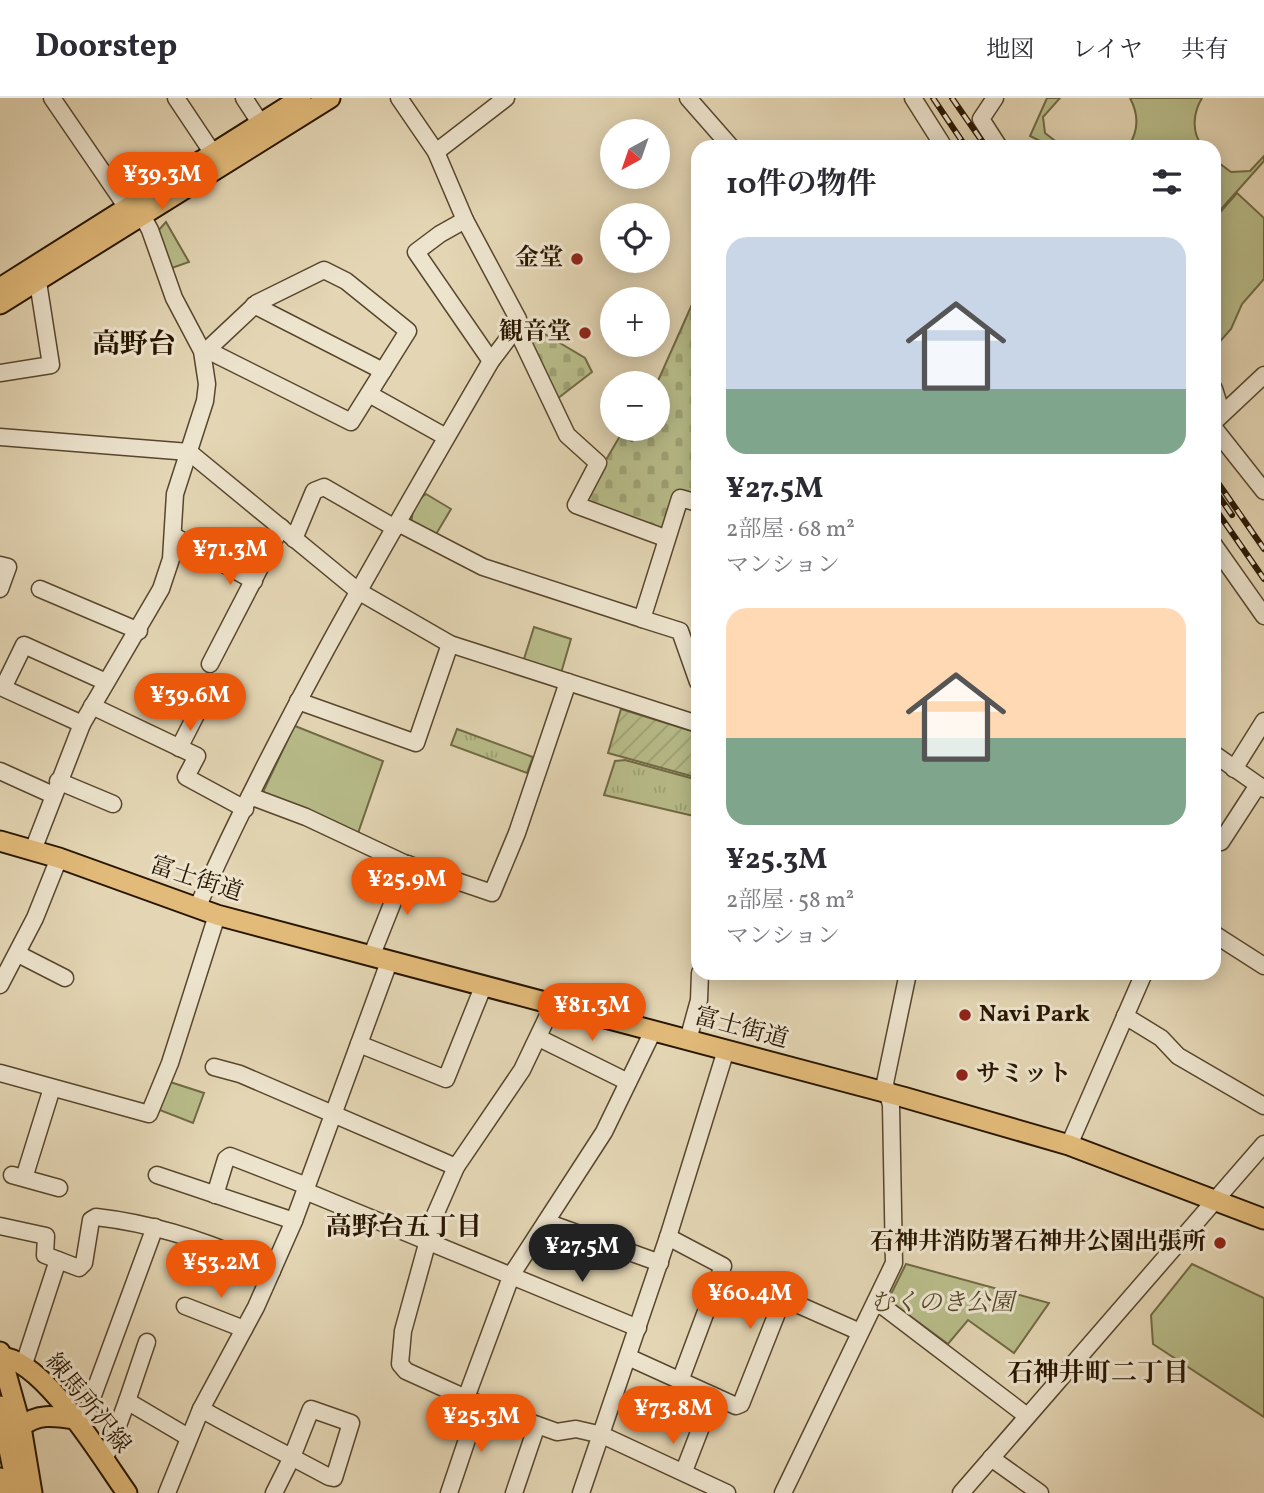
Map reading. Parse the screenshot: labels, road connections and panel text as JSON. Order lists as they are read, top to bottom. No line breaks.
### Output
{"streets":{"main road":["富士街道","練馬所沢線"]},"districts":["高野台","高野台五丁目","石神井町二丁目"],"parks":["むくのき公園"],"places":["金堂","観音堂","Navi Park","サミット","石神井消防署石神井公園出張所"],"north":"bottom left","page":{"header":"Doorstep","nav":["地図","レイヤ","共有"],"map_buttons":["+","−"],"heading":"10件の物件","price":["¥39.3M","¥71.3M","¥39.6M","¥25.9M","¥81.3M","¥27.5M","¥53.2M","¥60.4M","¥73.8M","¥25.3M"],"list":[{"name":"¥27.5M","note":"2部屋 · 68 m² · マンション"},{"name":"¥25.3M","note":"2部屋 · 58 m² · マンション"}]}}
